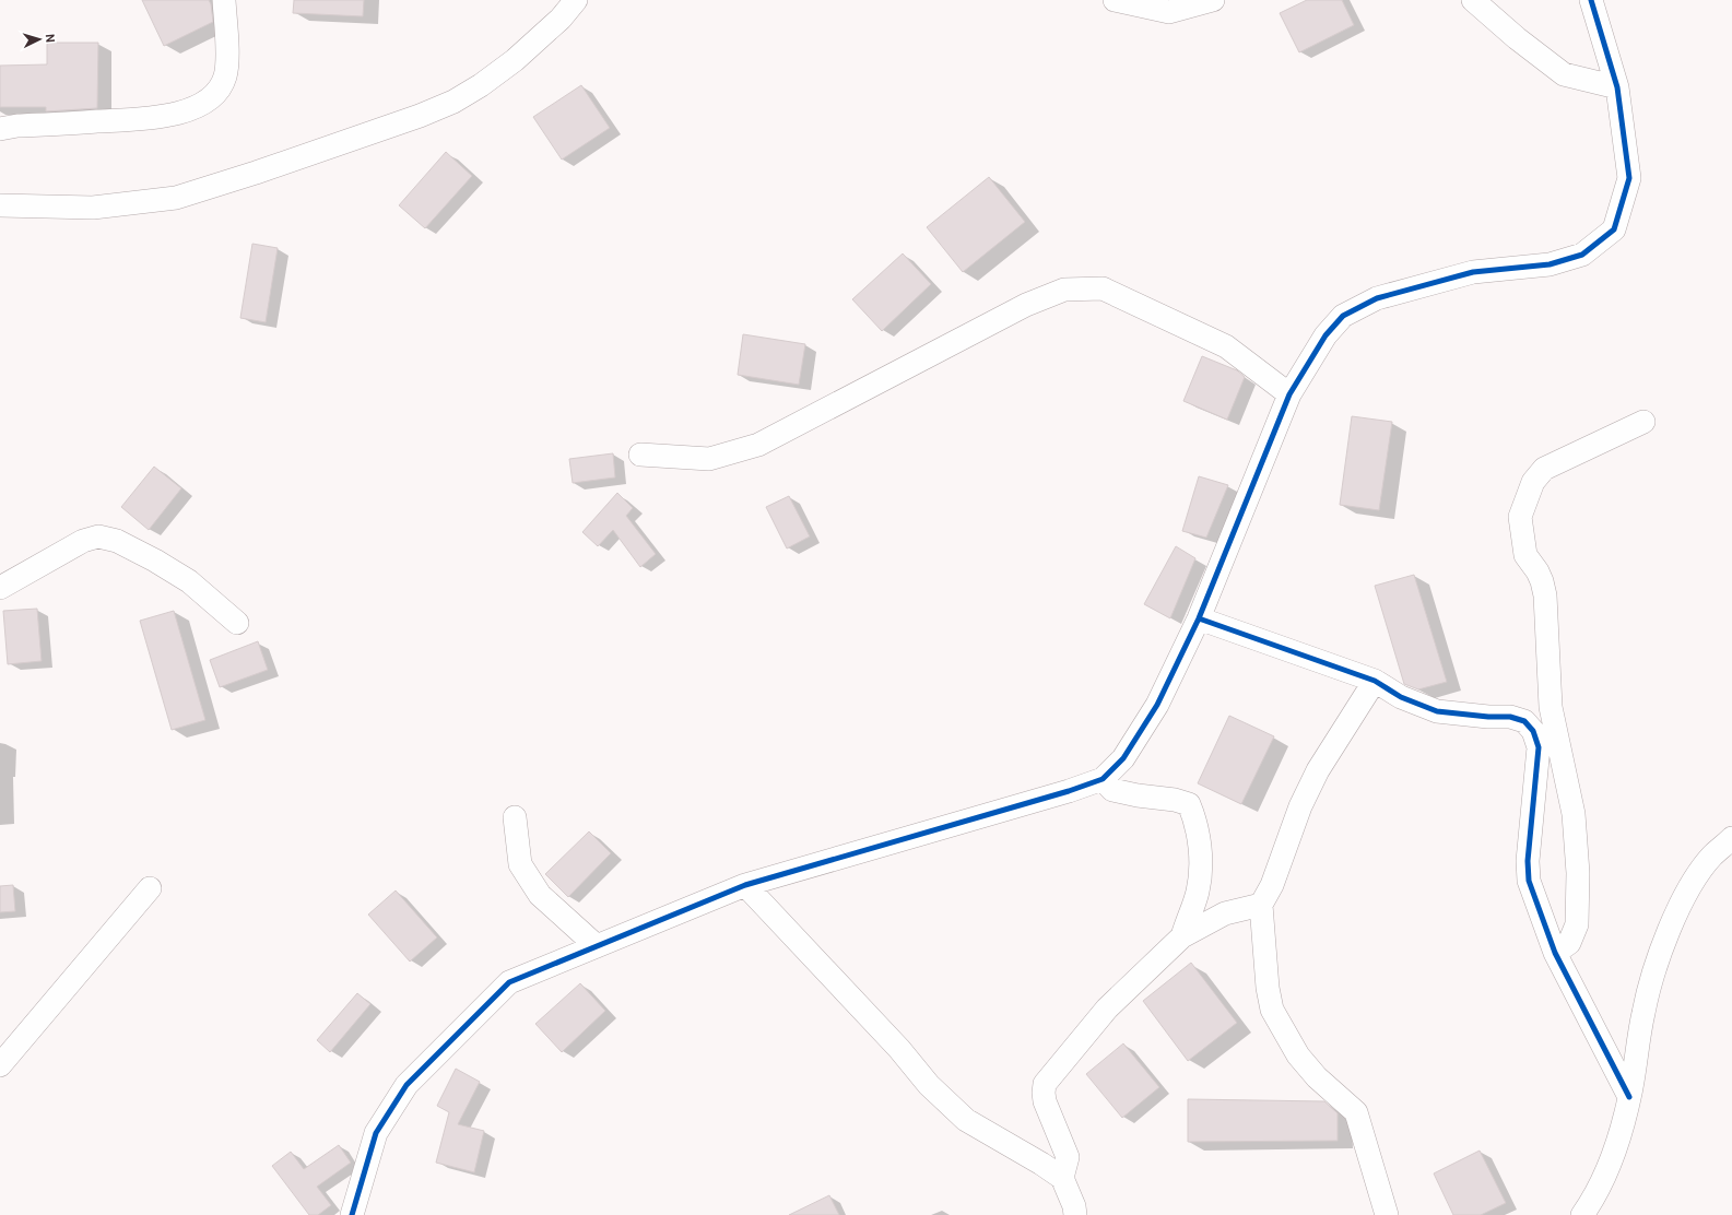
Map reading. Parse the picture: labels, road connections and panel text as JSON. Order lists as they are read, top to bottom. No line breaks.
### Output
{"north":"right"}
